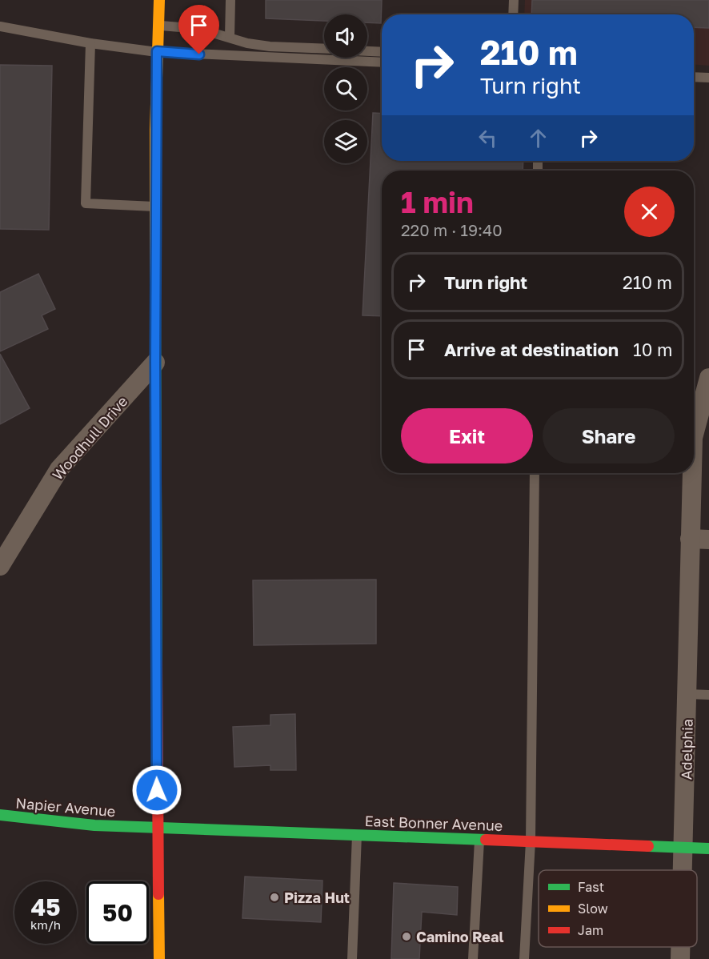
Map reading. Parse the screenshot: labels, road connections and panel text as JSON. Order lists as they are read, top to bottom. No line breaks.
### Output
{"streets":{"main road":["Napier Avenue","East Bonner Avenue"],"street":["Woodhull Drive","Adelphia"]},"crossings":[["Adelphia","East Bonner Avenue"],["Napier Avenue","East Bonner Avenue"]],"places":["Pizza Hut","Camino Real"],"legend":["Fast","Slow","Jam"],"page":{"turn":["210 m","Turn right"],"heading":["1 min","220 m · 19:40"],"list":[{"name":"Turn right","value":"210 m"},{"name":"Arrive at destination","value":"10 m"}],"buttons":["Exit","Share"],"speed":"45 km/h","limit":"50"}}
